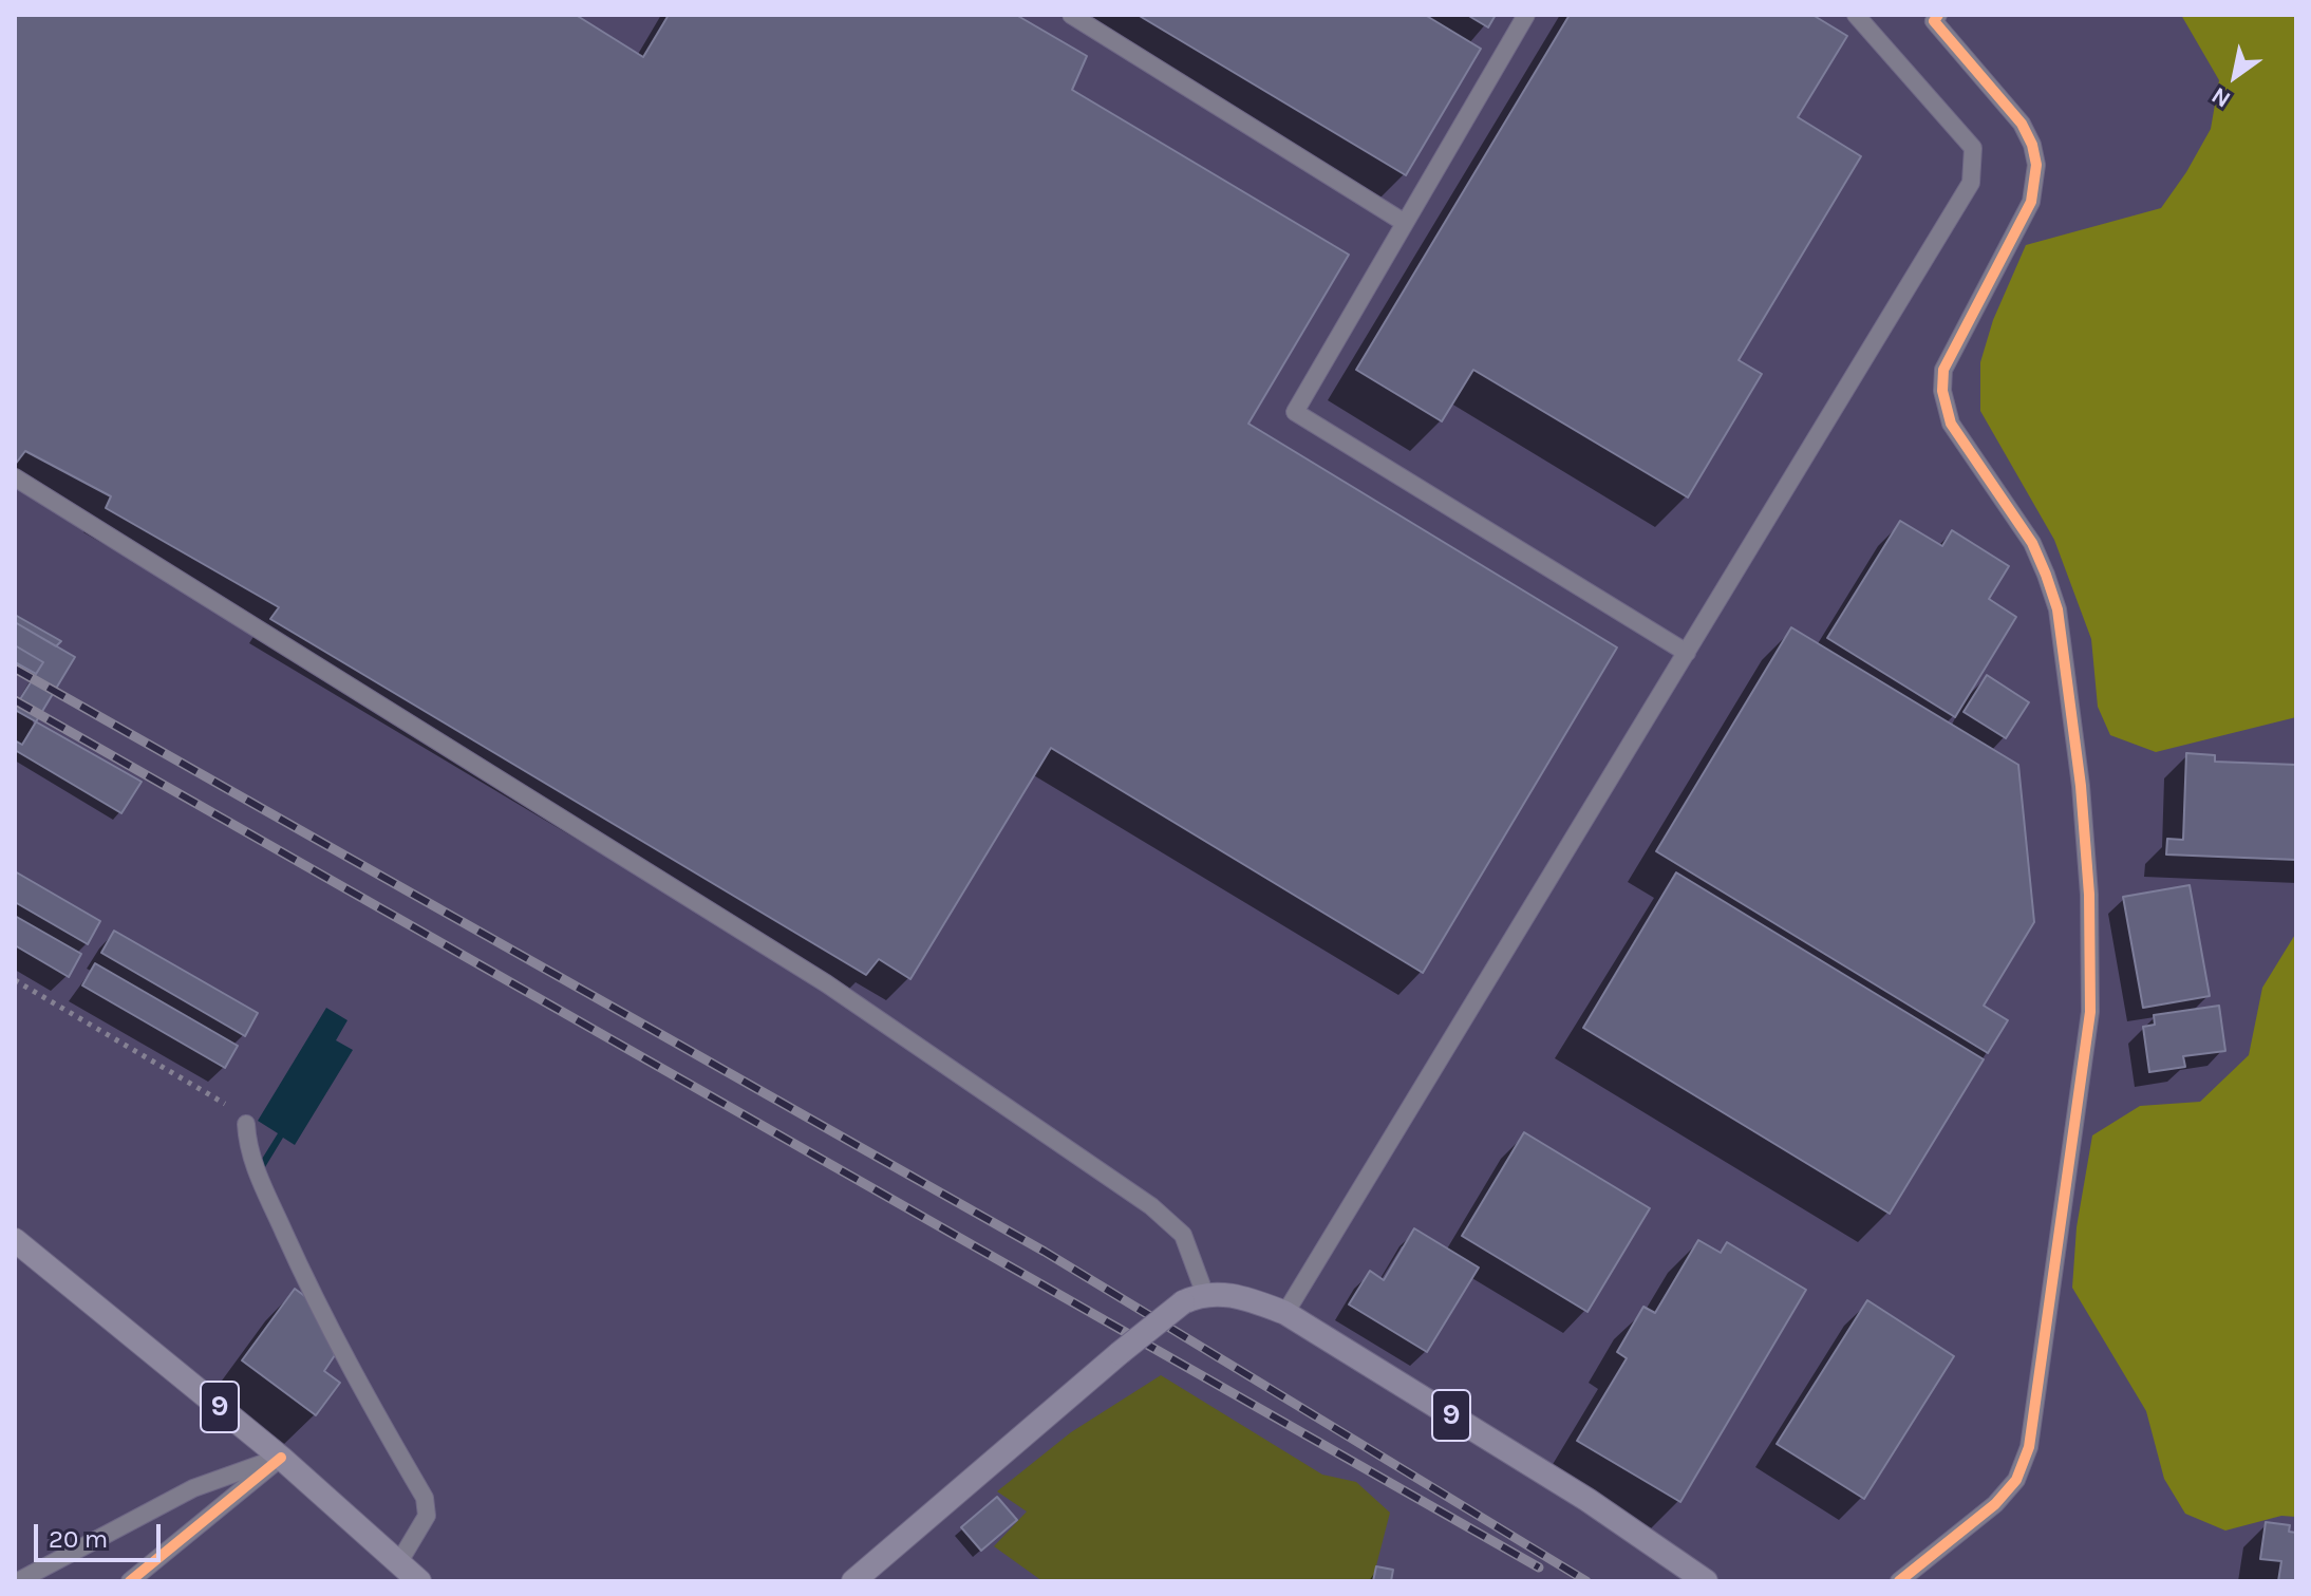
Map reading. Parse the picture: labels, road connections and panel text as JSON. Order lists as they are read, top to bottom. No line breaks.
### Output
{"streets":{"highway":["9"]},"scale_bar":"20 m","north":"bottom left"}
